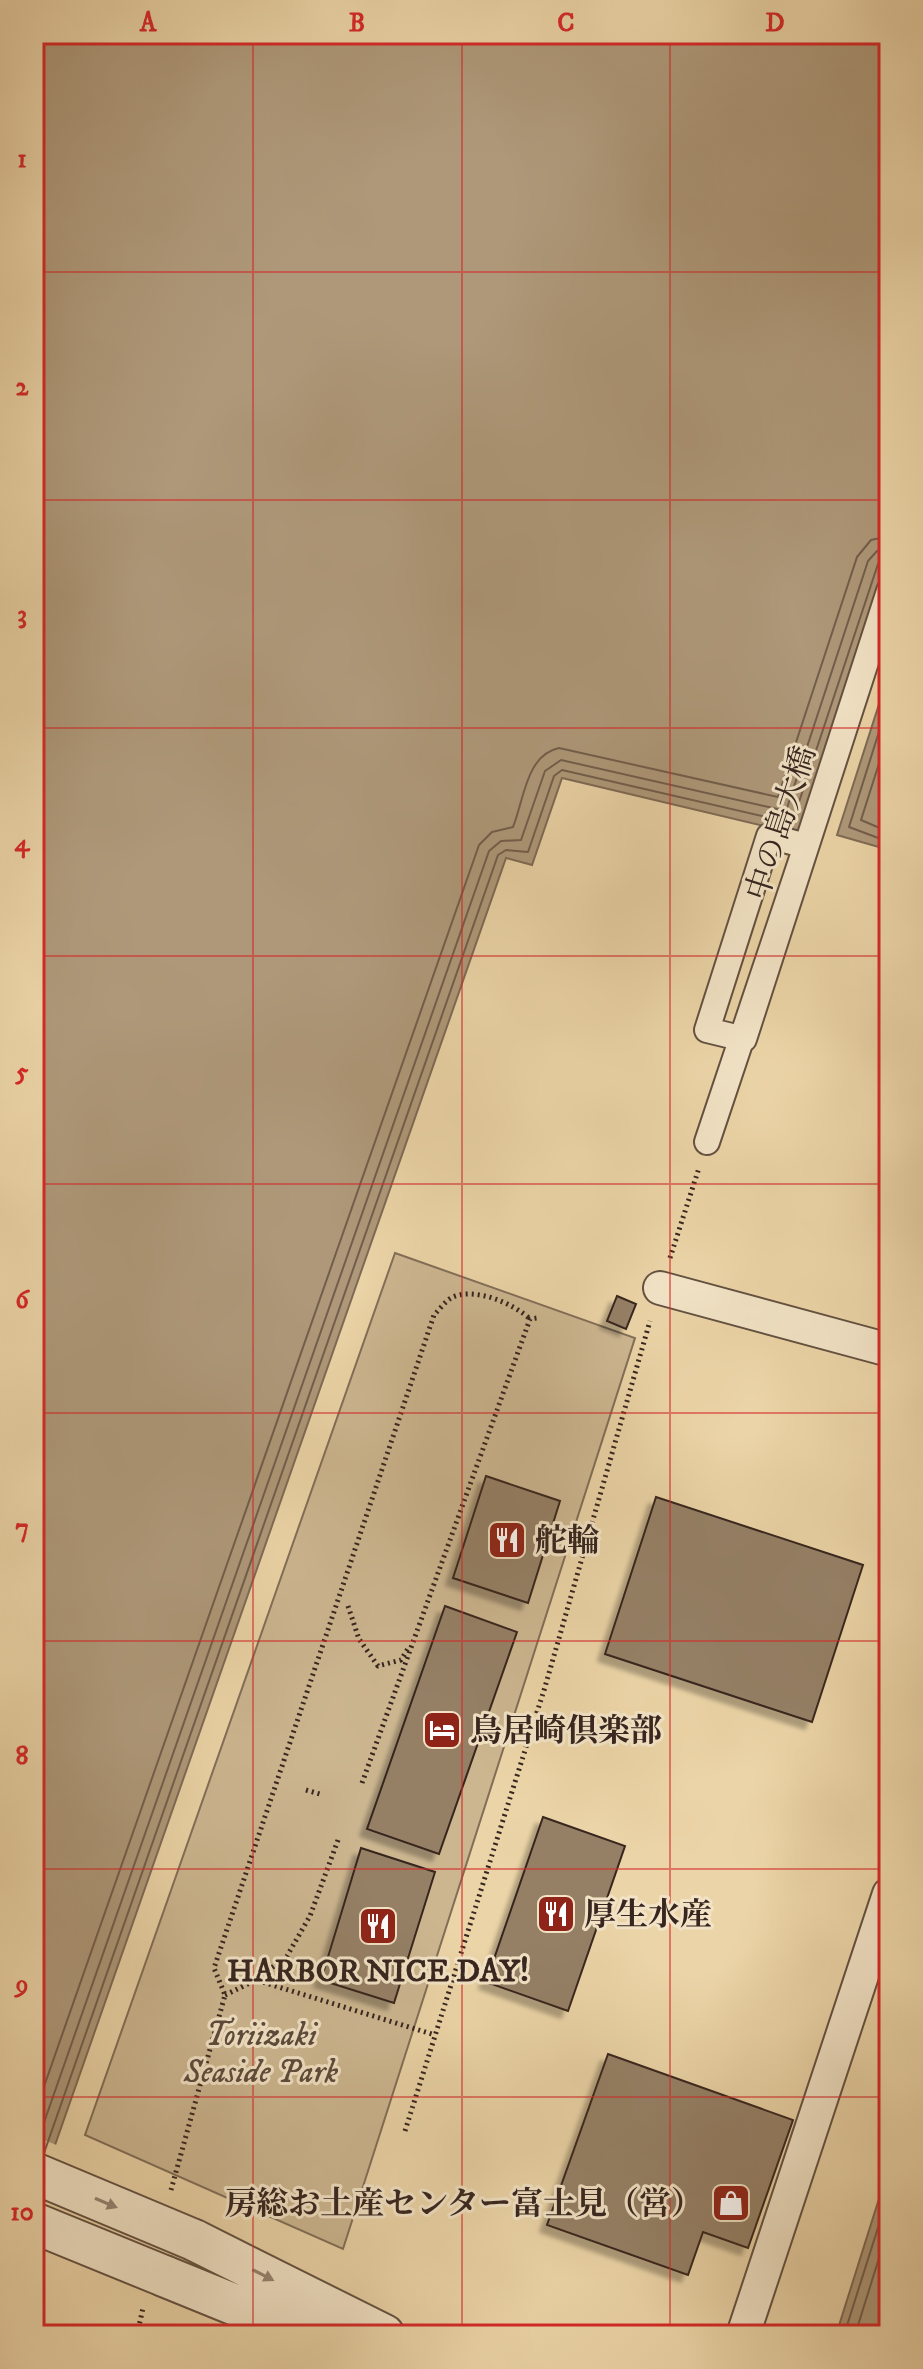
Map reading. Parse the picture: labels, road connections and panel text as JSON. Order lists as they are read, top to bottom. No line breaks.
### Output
{"streets":{"street":["中の島大橋"]},"parks":["Toriizaki Seaside Park"],"places":{"restaurant":["舵輪","厚生水産","HARBOR NICE DAY!"],"hotel":["鳥居崎倶楽部"],"shop":["房総お土産センター富士見（営）"]},"grid":{"columns":["A","B","C","D"],"rows":["1","2","3","4","5","6","7","8","9","10"]}}
